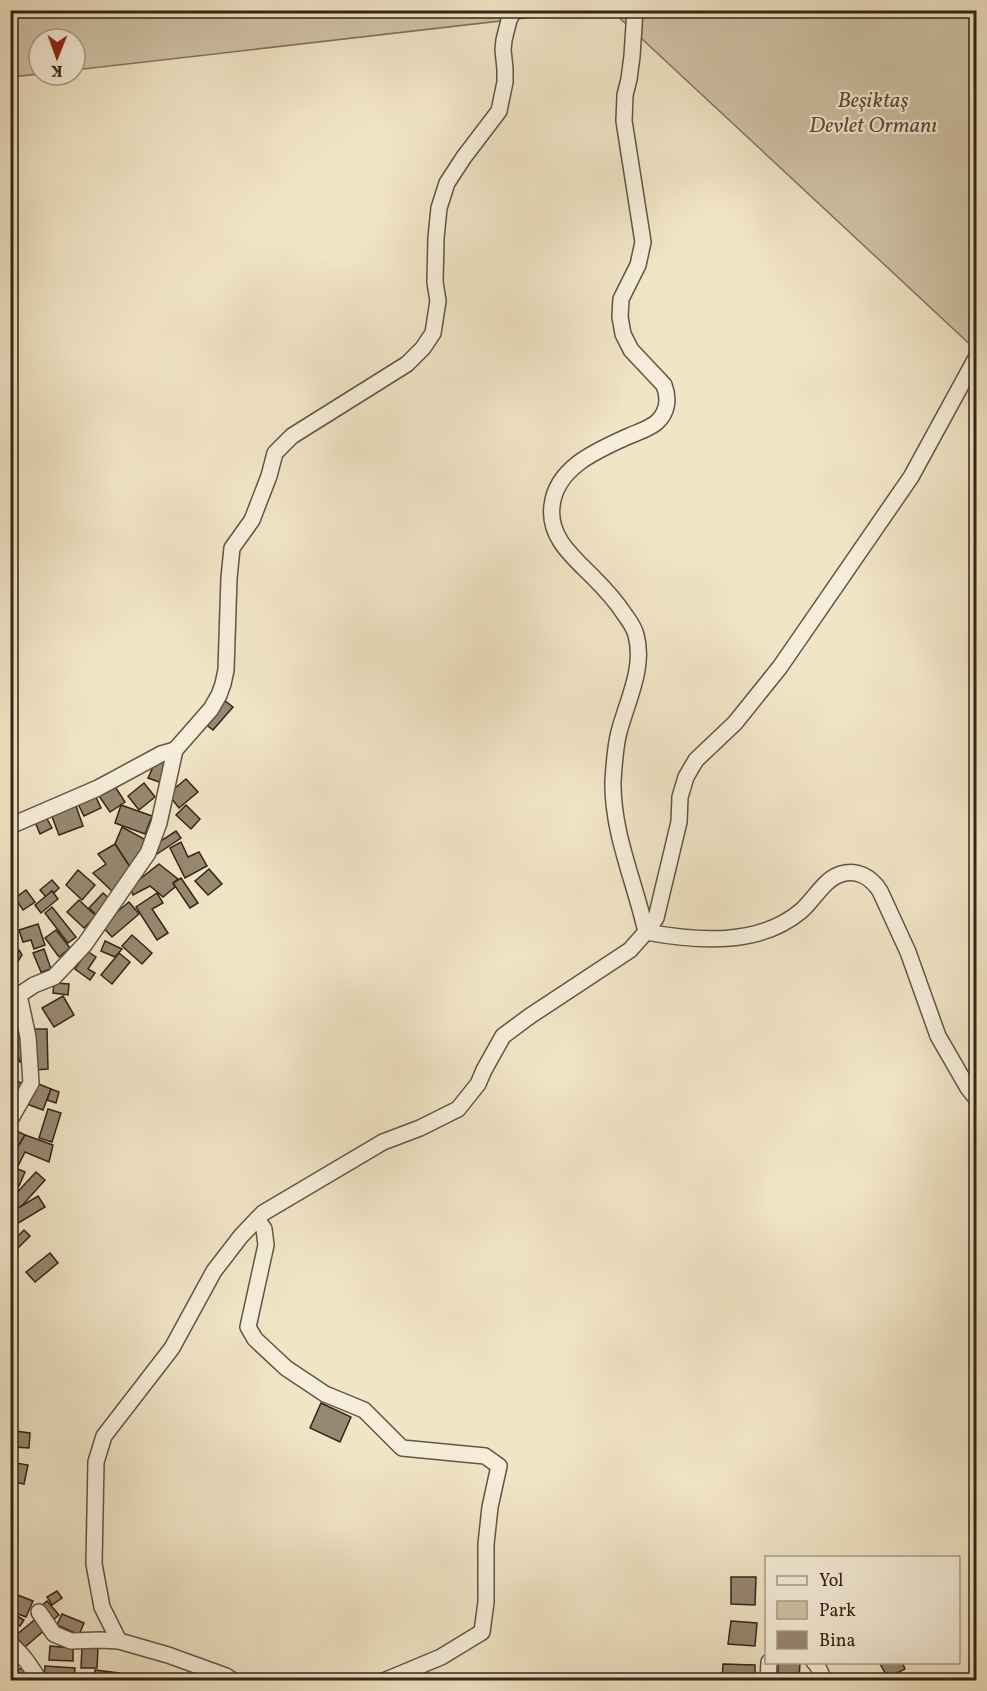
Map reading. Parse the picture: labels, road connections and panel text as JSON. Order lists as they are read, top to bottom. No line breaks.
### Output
{"parks":["Beşiktaş Devlet Ormanı"],"legend":["Yol","Park","Bina"],"north":"bottom"}
